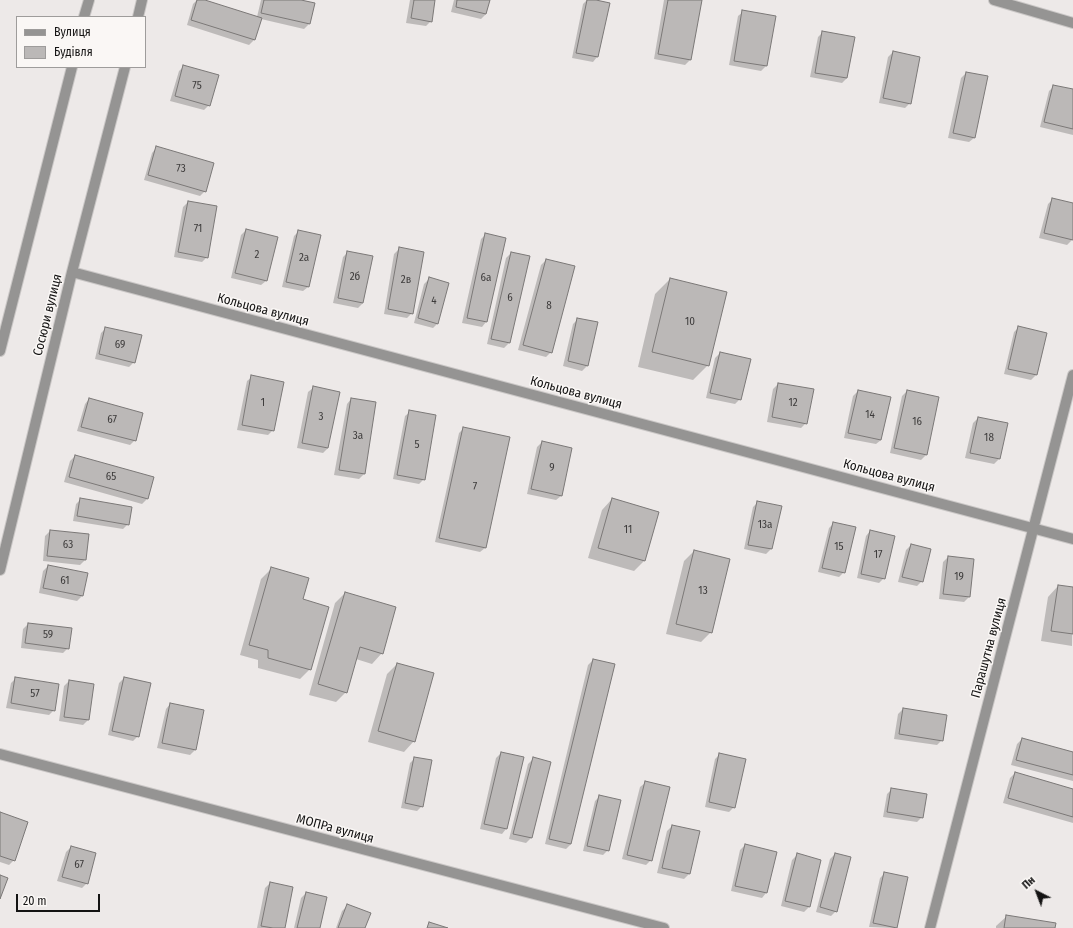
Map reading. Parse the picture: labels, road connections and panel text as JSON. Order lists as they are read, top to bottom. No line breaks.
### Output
{"streets":{"street":["Кольцова вулиця","Сосюри вулиця","Парашутна вулиця","МОПРа вулиця"]},"crossings":[["Кольцова вулиця","Сосюри вулиця"],["Кольцова вулиця","Парашутна вулиця"]],"house_numbers":["75","73","71","2","2а","2б","6а","2в","6","4","8","10","69","1","12","14","3","67","16","3а","18","5","9","65","7","13а","11","63","15","17","19","61","13","59","57","67"],"legend":["Вулиця","Будівля"],"scale_bar":"20 m","north":"top left"}
